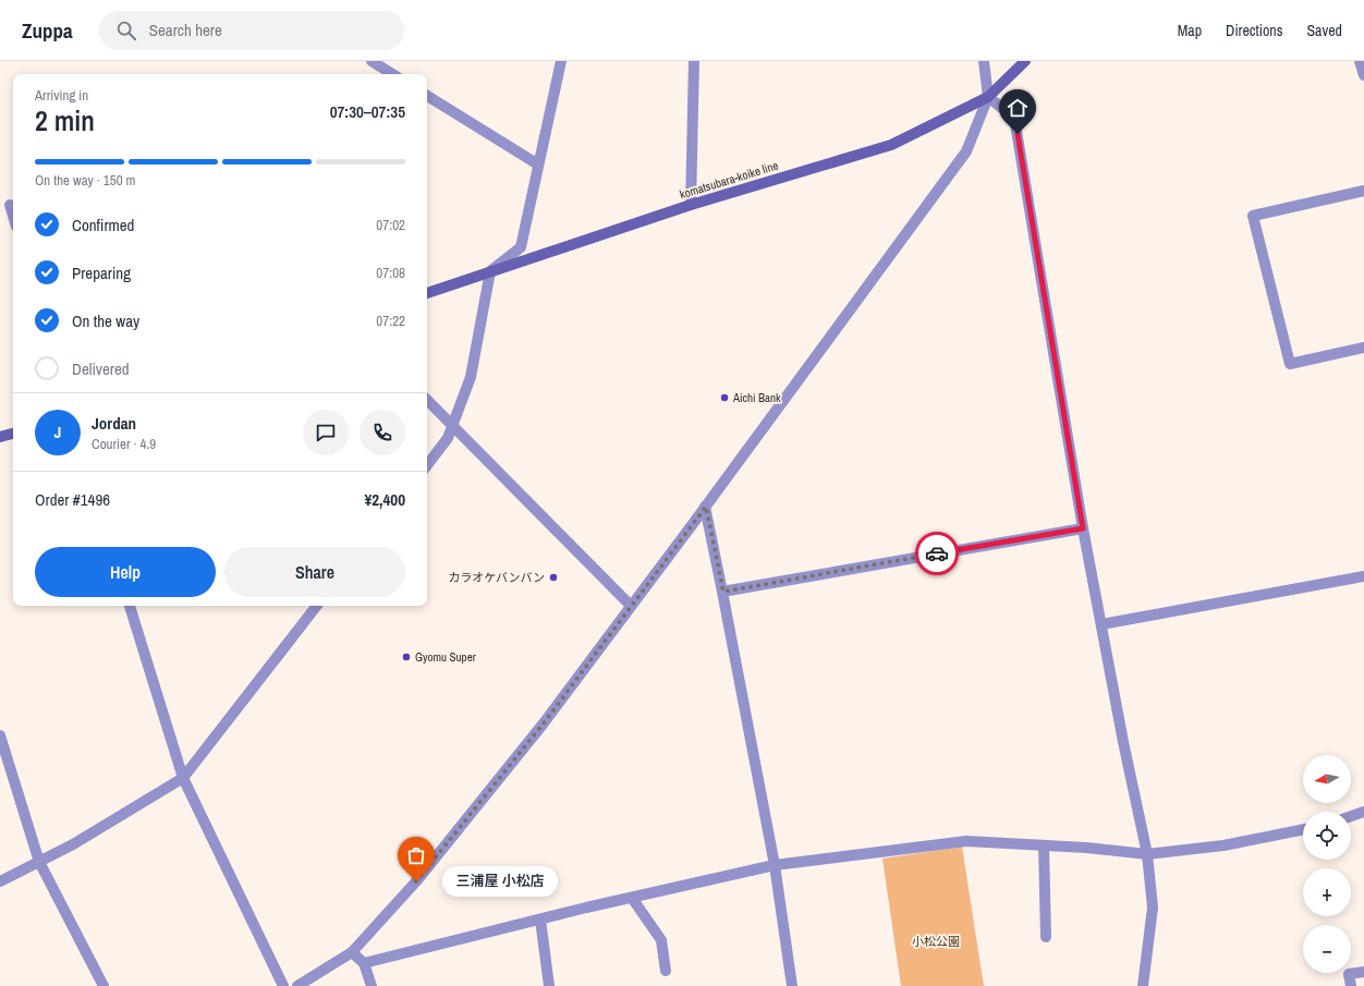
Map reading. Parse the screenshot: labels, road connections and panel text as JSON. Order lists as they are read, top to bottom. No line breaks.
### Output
{"streets":{"main road":["komatsubara-koike line"]},"parks":["小松公園"],"places":["Aichi Bank","カラオケバンバン","Gyomu Super","三浦屋 小松店"],"north":"left","page":{"header":"Zuppa","search":"Search here","nav":["Map","Directions","Saved"],"heading":["2 min","Arriving in","07:30–07:35"],"panel":["Jordan","Courier · 4.9","Order #1496","¥2,400"],"bar":"On the way · 150 m","list":[["Confirmed","07:02"],["Preparing","07:08"],["On the way","07:22"],"Delivered"],"round":"J","buttons":["Help","Share"],"map_buttons":["+","−"],"bubble":"三浦屋 小松店"}}
